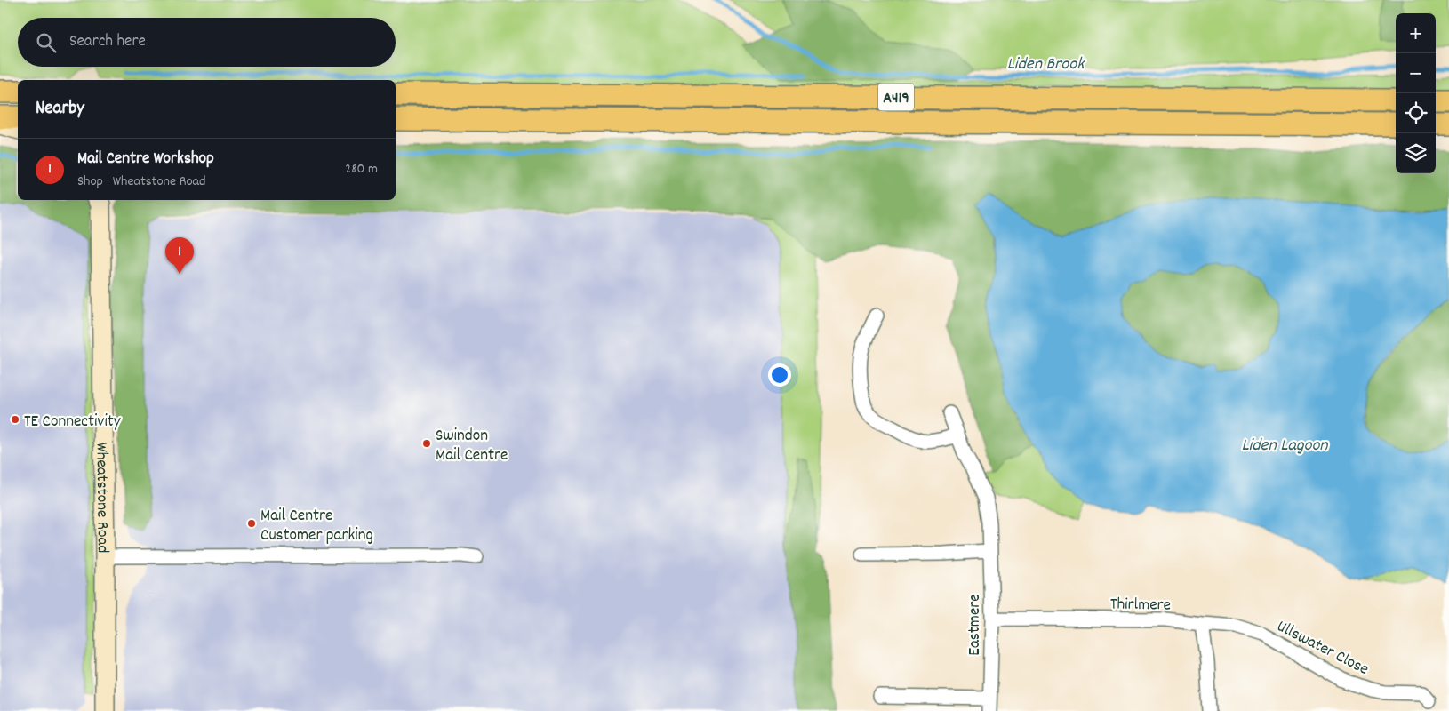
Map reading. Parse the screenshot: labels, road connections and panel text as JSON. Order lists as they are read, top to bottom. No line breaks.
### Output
{"streets":{"highway":["A419"],"main road":["Wheatstone Road"],"street":["Thirlmere","Eastmere","Ullswater Close"]},"crossings":[["Thirlmere","Eastmere"],["Thirlmere","Ullswater Close"]],"water":["Liden Brook","Liden Lagoon"],"places":["TE Connectivity","Swindon Mail Centre","Mail Centre Customer parking"],"page":{"map_buttons":["+","−"],"search":"Search here","heading":"Nearby","list":[{"mark":"1","name":"Mail Centre Workshop","note":"Shop · Wheatstone Road","value":"280 m"}],"pins":"1"}}
